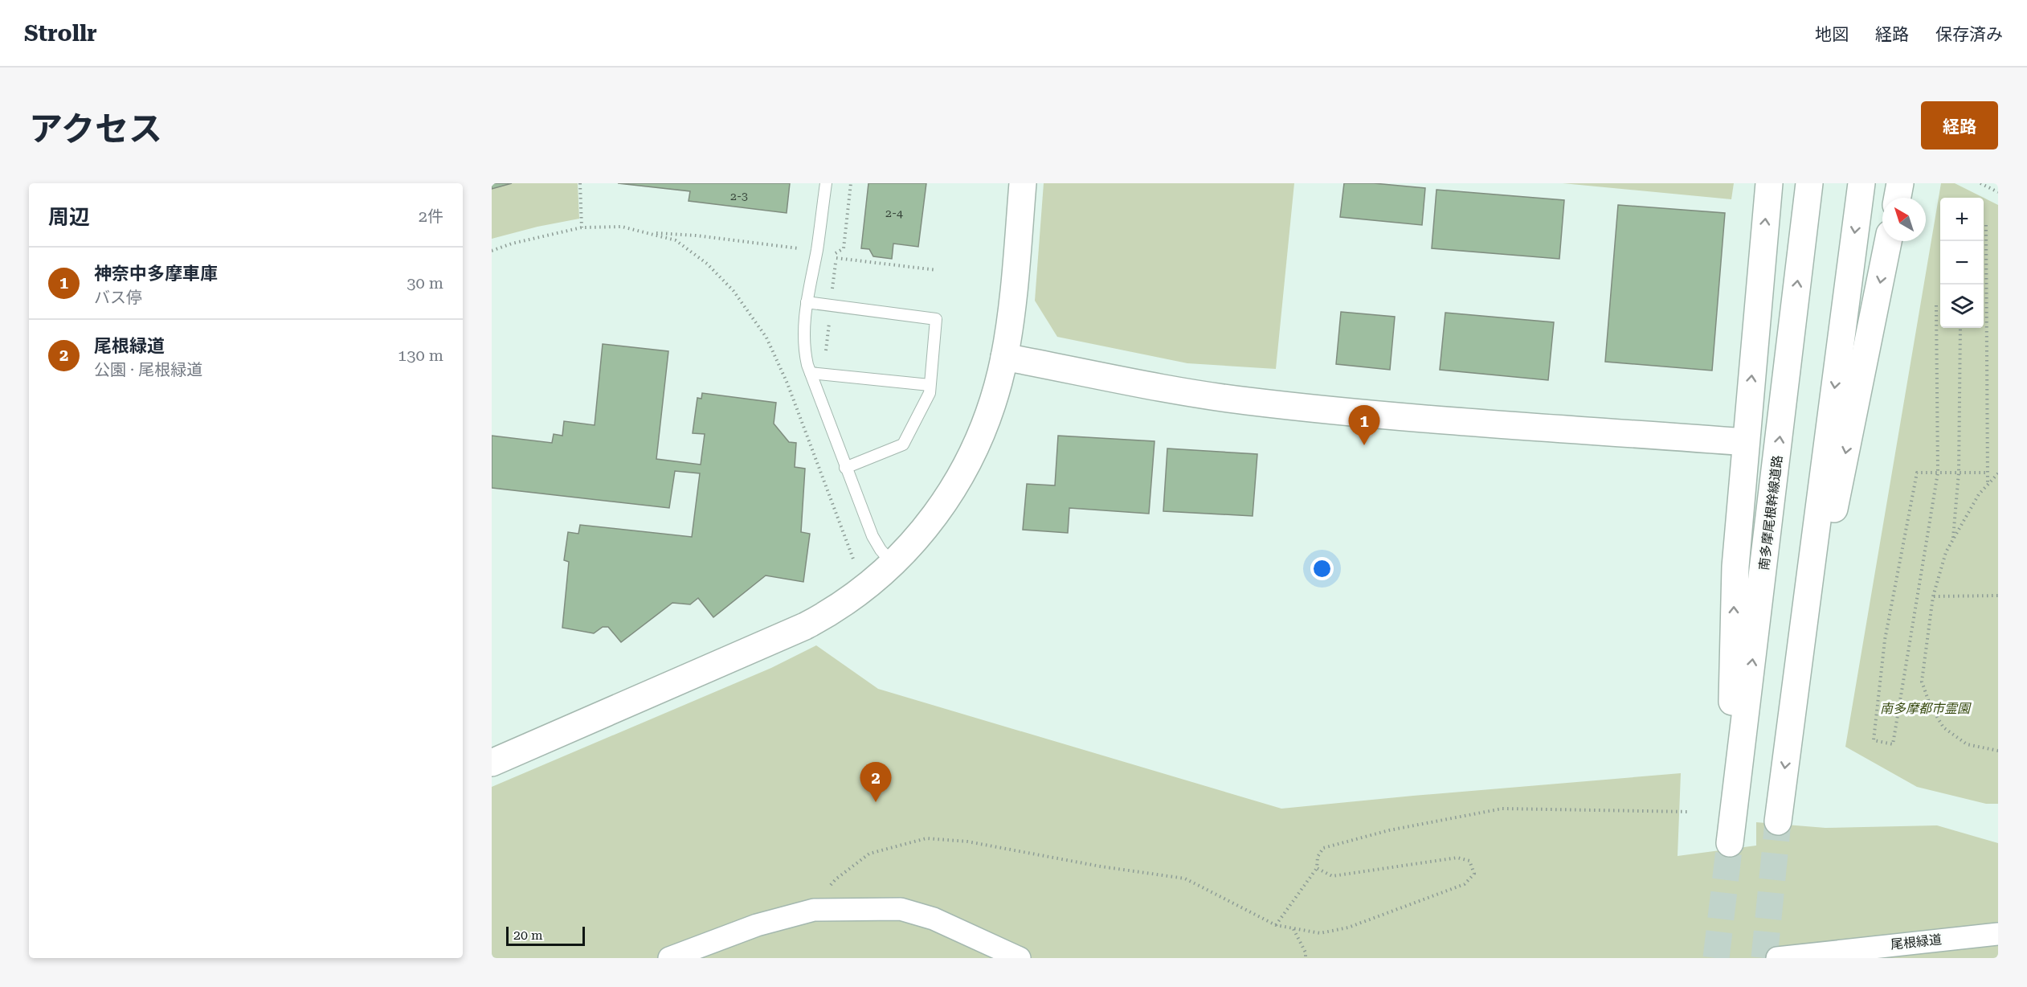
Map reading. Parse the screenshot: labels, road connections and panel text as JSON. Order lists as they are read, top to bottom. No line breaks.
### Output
{"streets":{"main road":["南多摩尾根幹線道路"],"street":["尾根緑道"]},"parks":["南多摩都市霊園"],"house_numbers":["2-3","2-4"],"scale_bar":"20 m","north":"top left","page":{"header":"Strollr","nav":["地図","経路","保存済み"],"title":"アクセス","buttons":"経路","heading":["周辺","2件"],"map_buttons":["+","−"],"list":[{"mark":"1","name":"神奈中多摩車庫","note":"バス停","value":"30 m"},{"mark":"2","name":"尾根緑道","note":"公園 · 尾根緑道","value":"130 m"}],"pins":["1","2"],"scale":"20 m"}}
